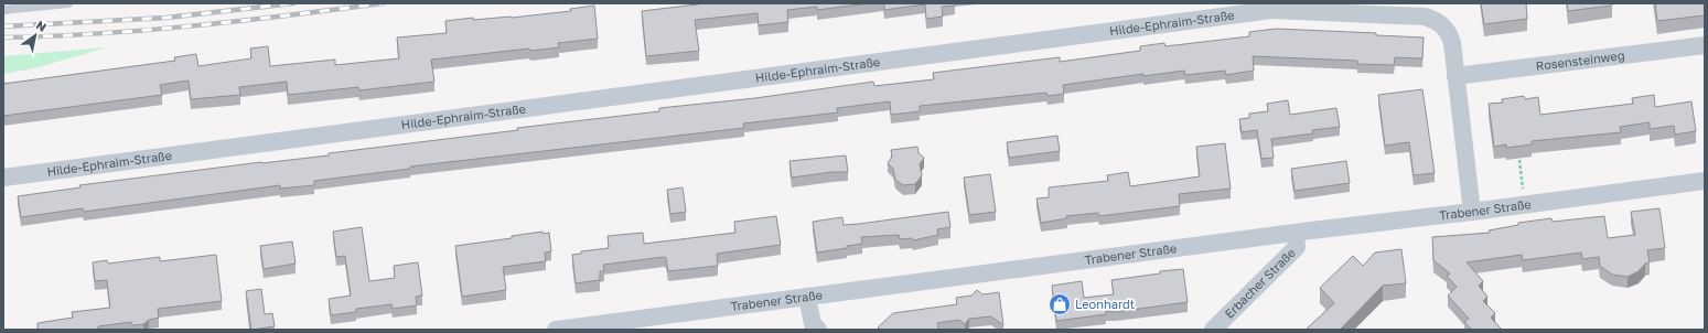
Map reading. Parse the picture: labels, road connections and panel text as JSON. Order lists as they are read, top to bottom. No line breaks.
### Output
{"streets":{"street":["Hilde-Ephraim-Straße","Rosensteinweg","Trabener Straße","Erbacher Straße"]},"crossings":[["Hilde-Ephraim-Straße","Rosensteinweg"],["Hilde-Ephraim-Straße","Trabener Straße"],["Trabener Straße","Erbacher Straße"]],"places":{"shop":["Leonhardt"]},"north":"top right"}
